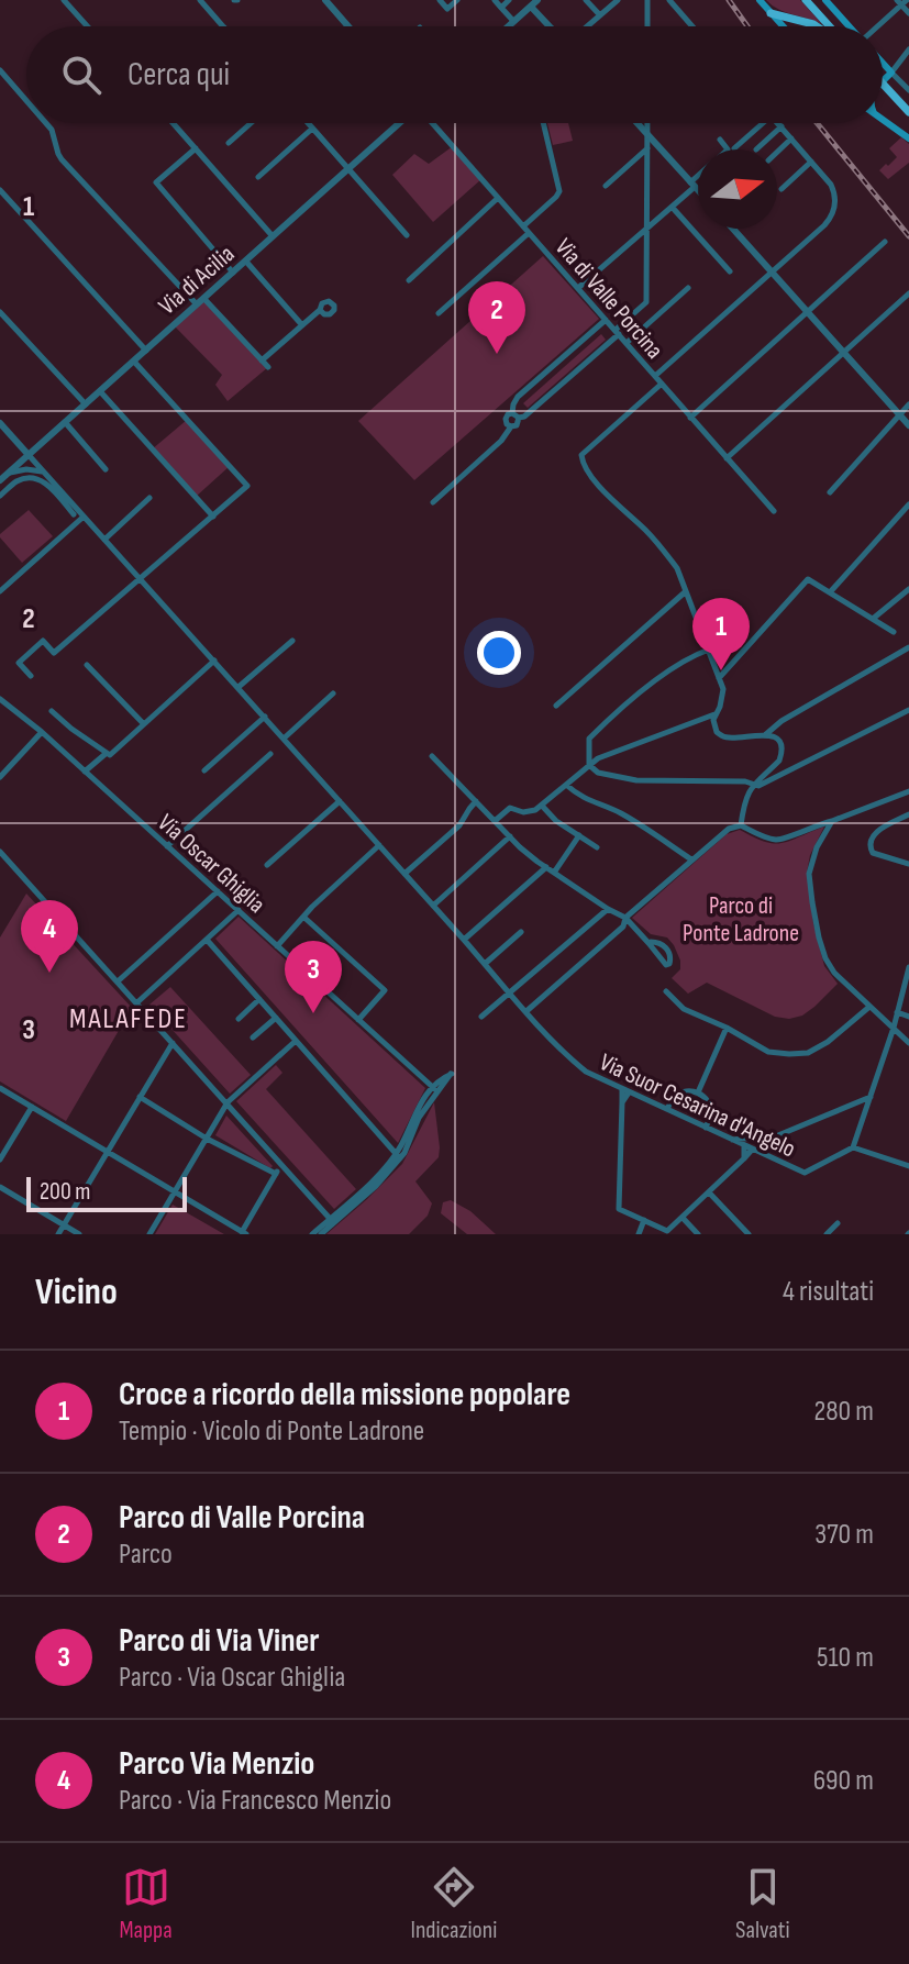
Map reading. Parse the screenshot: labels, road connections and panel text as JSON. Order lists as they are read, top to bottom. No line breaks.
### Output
{"streets":{"street":["Via di Acilia","Via di Valle Porcina","Via Oscar Ghiglia","Via Suor Cesarina d'Angelo"]},"districts":["MALAFEDE"],"parks":["Parco di Ponte Ladrone"],"scale_bar":"200 m","north":"right","page":{"search":"Cerca qui","pins":["2","1","4","3"],"scale":"200 m","heading":["Vicino","4 risultati"],"list":[{"mark":"1","name":"Croce a ricordo della missione popolare","note":"Tempio · Vicolo di Ponte Ladrone","value":"280 m"},{"mark":"2","name":"Parco di Valle Porcina","note":"Parco","value":"370 m"},{"mark":"3","name":"Parco di Via Viner","note":"Parco · Via Oscar Ghiglia","value":"510 m"},{"mark":"4","name":"Parco Via Menzio","note":"Parco · Via Francesco Menzio","value":"690 m"}],"nav":["Mappa","Indicazioni","Salvati"]},"grid":{"rows":["1","2","3"]}}
